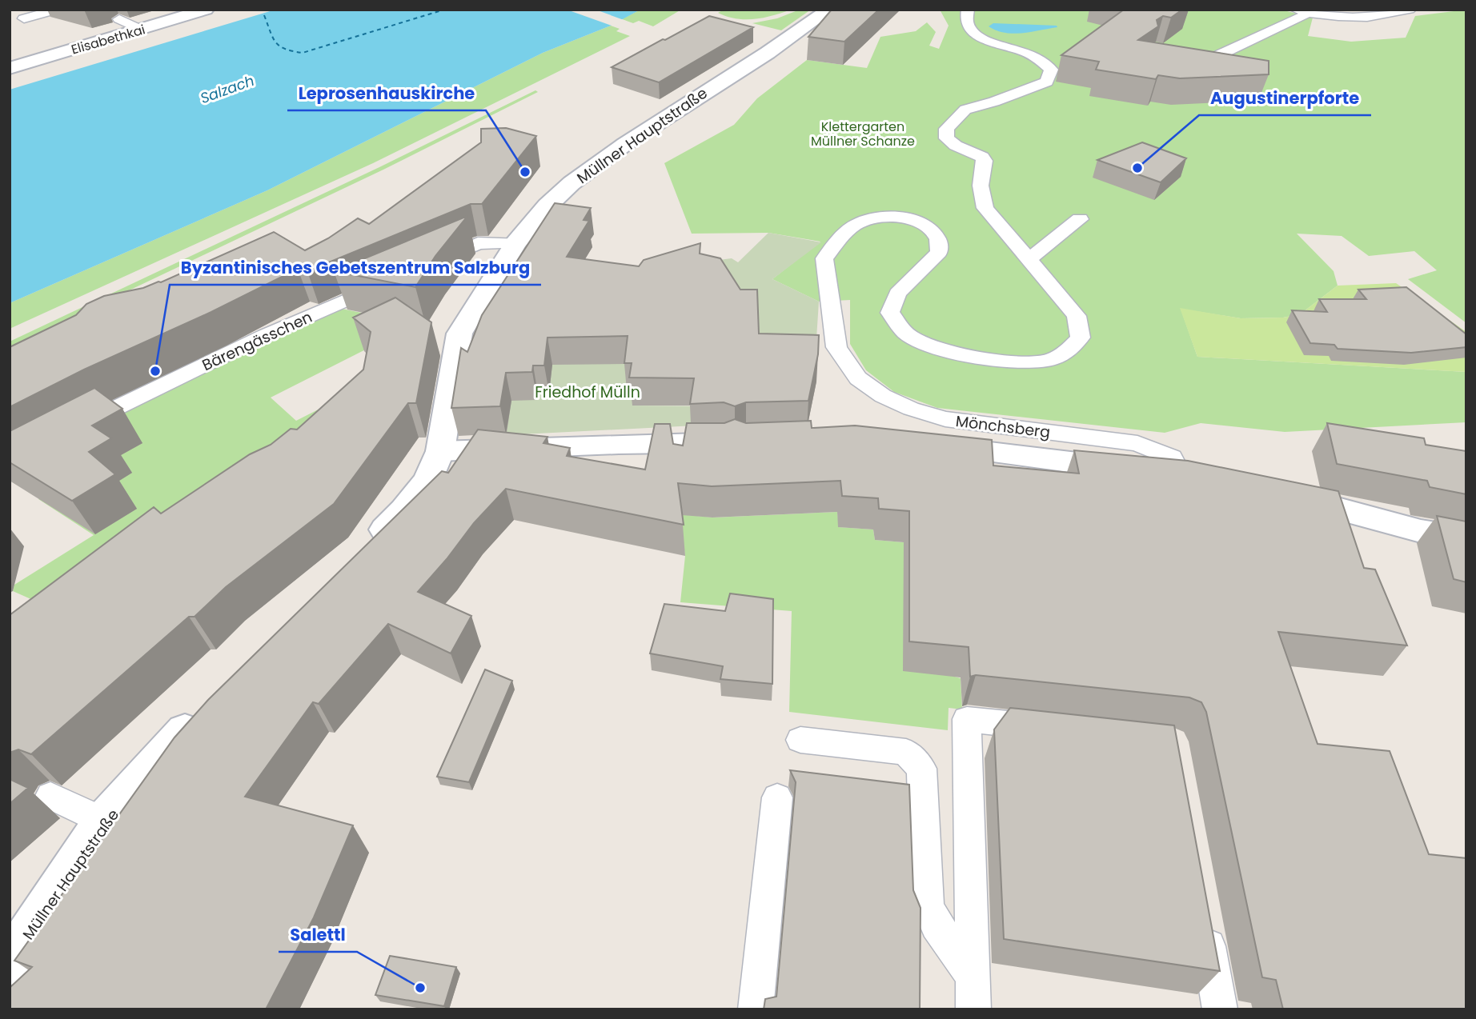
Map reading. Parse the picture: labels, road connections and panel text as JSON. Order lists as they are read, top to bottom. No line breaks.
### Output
{"streets":{"street":["Elisabethkai","Müllner Hauptstraße"],"lane":["Bärengässchen","Mönchsberg"]},"water":["Salzach"],"parks":["Klettergarten Müllner Schanze","Friedhof Mülln"],"places":["Augustinerpforte","Leprosenhauskirche","Byzantinisches Gebetszentrum Salzburg","Salettl"]}
